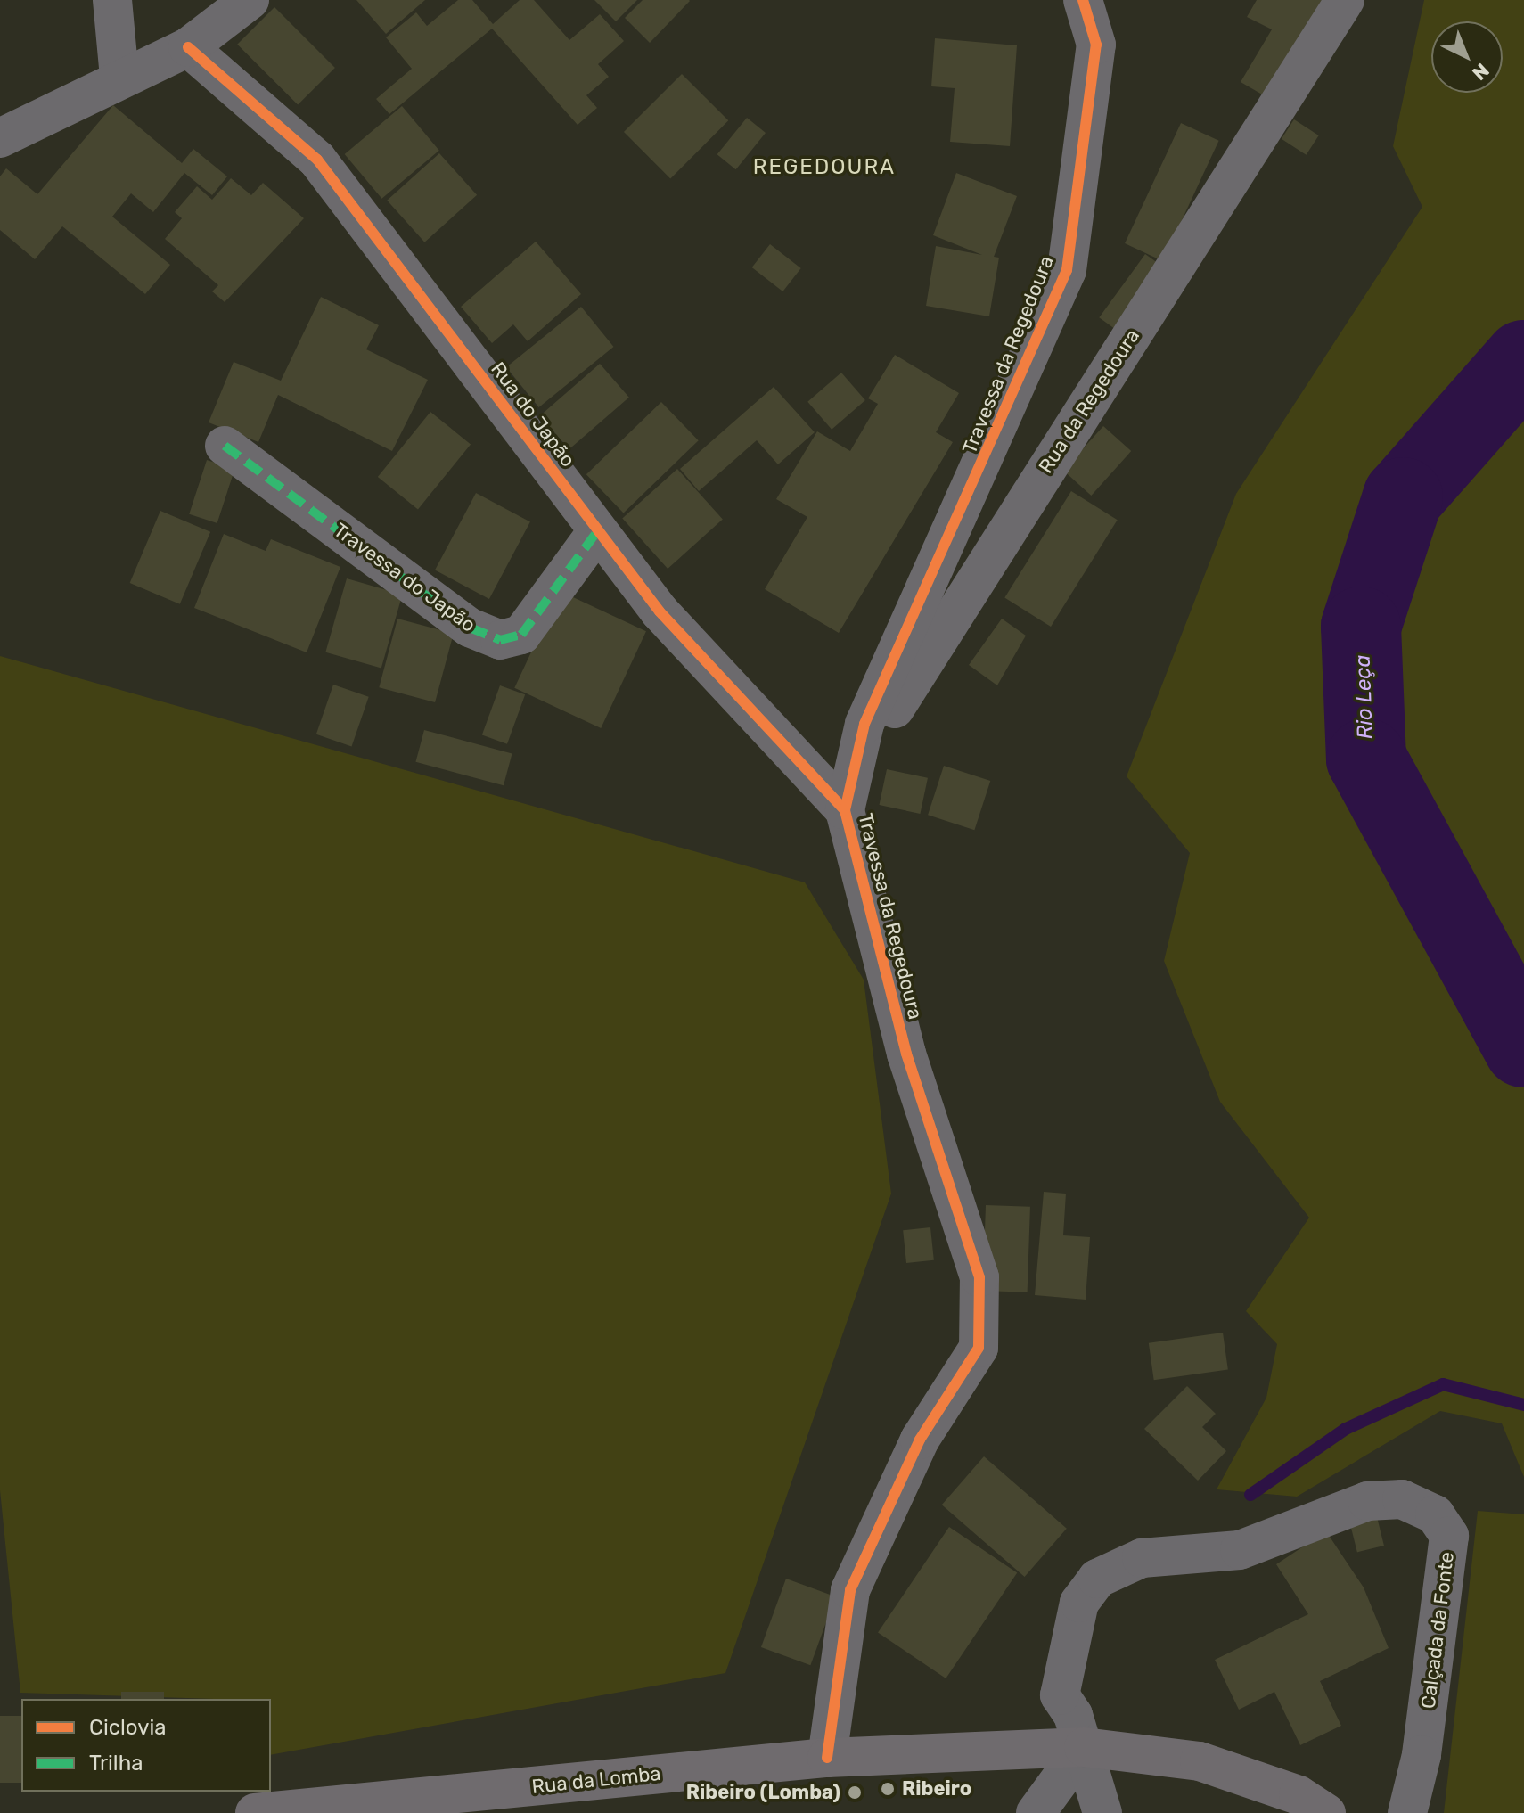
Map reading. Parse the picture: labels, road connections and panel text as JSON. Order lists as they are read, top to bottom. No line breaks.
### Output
{"streets":{"main road":["Rua da Lomba"],"street":["Travessa da Regedoura","Rua da Regedoura","Rua do Japão","Travessa do Japão","Calçada da Fonte"]},"crossings":[["Travessa da Regedoura","Rua da Regedoura"],["Travessa da Regedoura","Rua do Japão"],["Travessa da Regedoura","Rua da Lomba"],["Rua da Regedoura","Rua do Japão"],["Rua do Japão","Travessa do Japão"],["Calçada da Fonte","Rua da Lomba"]],"districts":["REGEDOURA"],"water":["Rio Leça"],"places":["Ribeiro","Ribeiro (Lomba)"],"legend":["Ciclovia","Trilha"],"north":"bottom right"}
